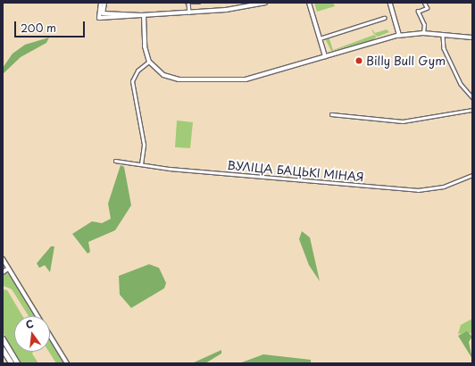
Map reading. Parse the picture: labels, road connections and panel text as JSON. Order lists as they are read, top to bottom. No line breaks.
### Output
{"streets":{"street":["ВУЛІЦА БАЦЬКІ МІНАЯ"]},"places":["Billy Bull Gym"],"scale_bar":"200 m","north":"top"}
